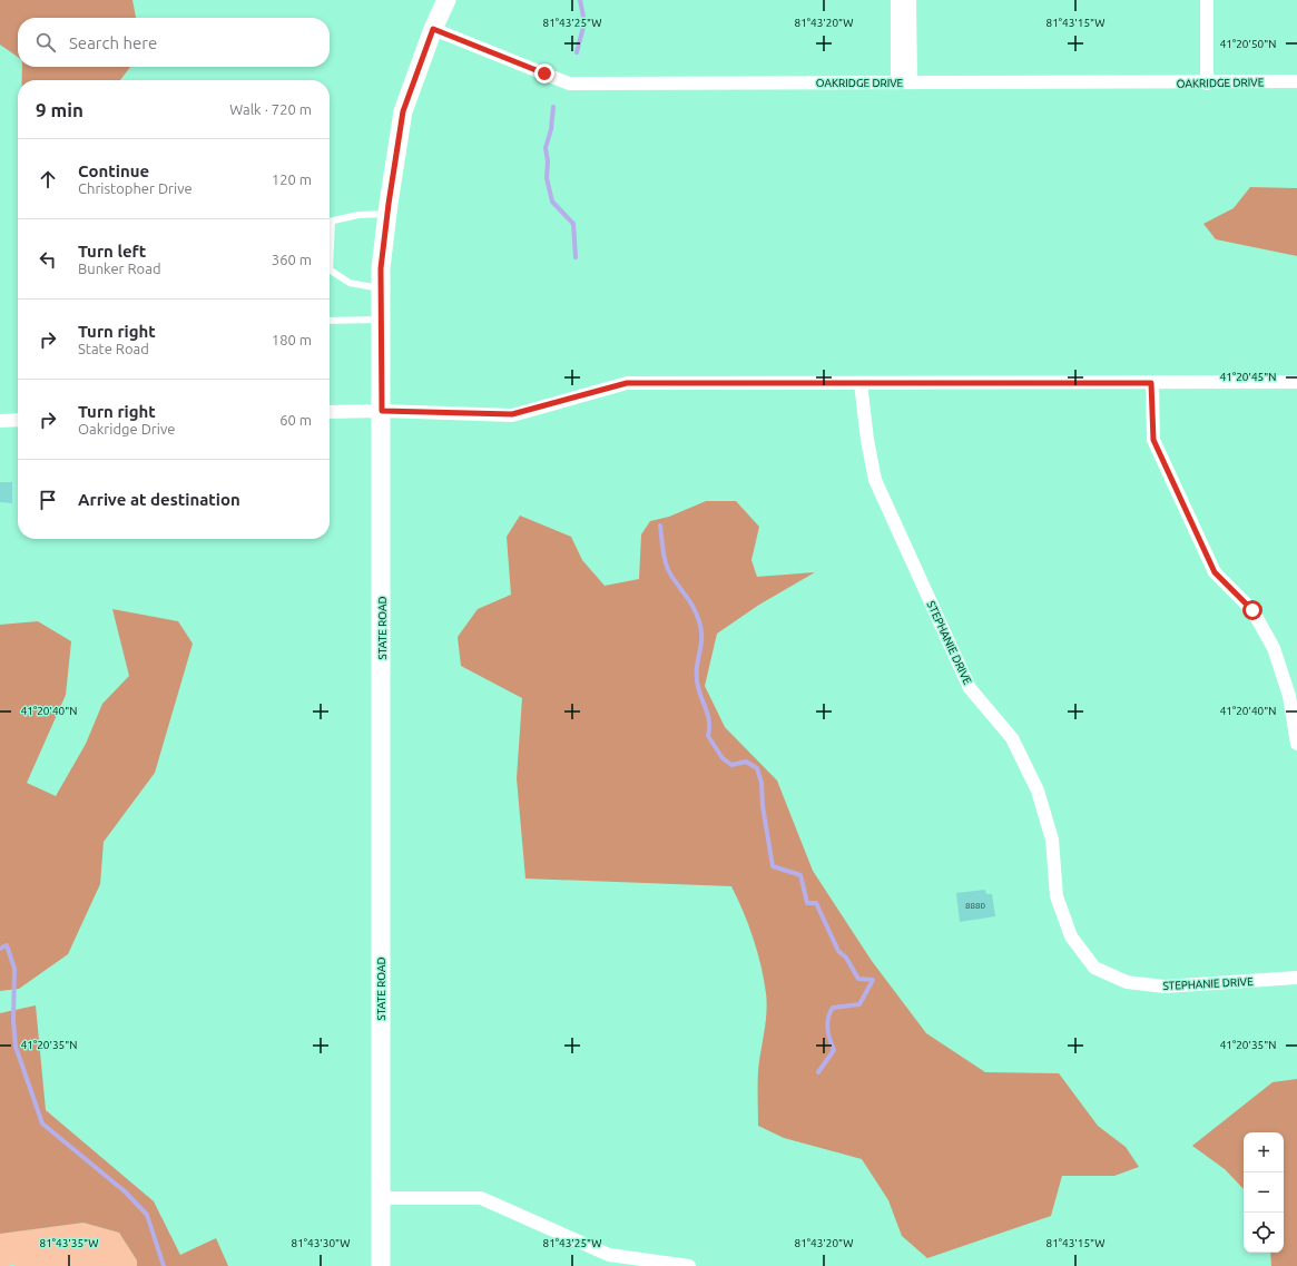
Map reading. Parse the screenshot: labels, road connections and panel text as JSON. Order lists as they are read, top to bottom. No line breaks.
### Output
{"streets":{"main road":["STATE ROAD"],"street":["OAKRIDGE DRIVE","STEPHANIE DRIVE"]},"crossings":[["OAKRIDGE DRIVE","STATE ROAD"]],"house_numbers":["8880"],"page":{"search":"Search here","heading":["9 min","Walk · 720 m"],"list":[["Continue","Christopher Drive","120 m"],["Turn left","Bunker Road","360 m"],["Turn right","State Road","180 m"],["Turn right","Oakridge Drive","60 m"],"Arrive at destination"],"map_buttons":["+","−"]},"coordinates":["81°43'25\"W","81°43'20\"W","81°43'15\"W","41°20'50\"N","41°20'45\"N","41°20'40\"N","41°20'35\"N","81°43'35\"W","81°43'30\"W"]}
